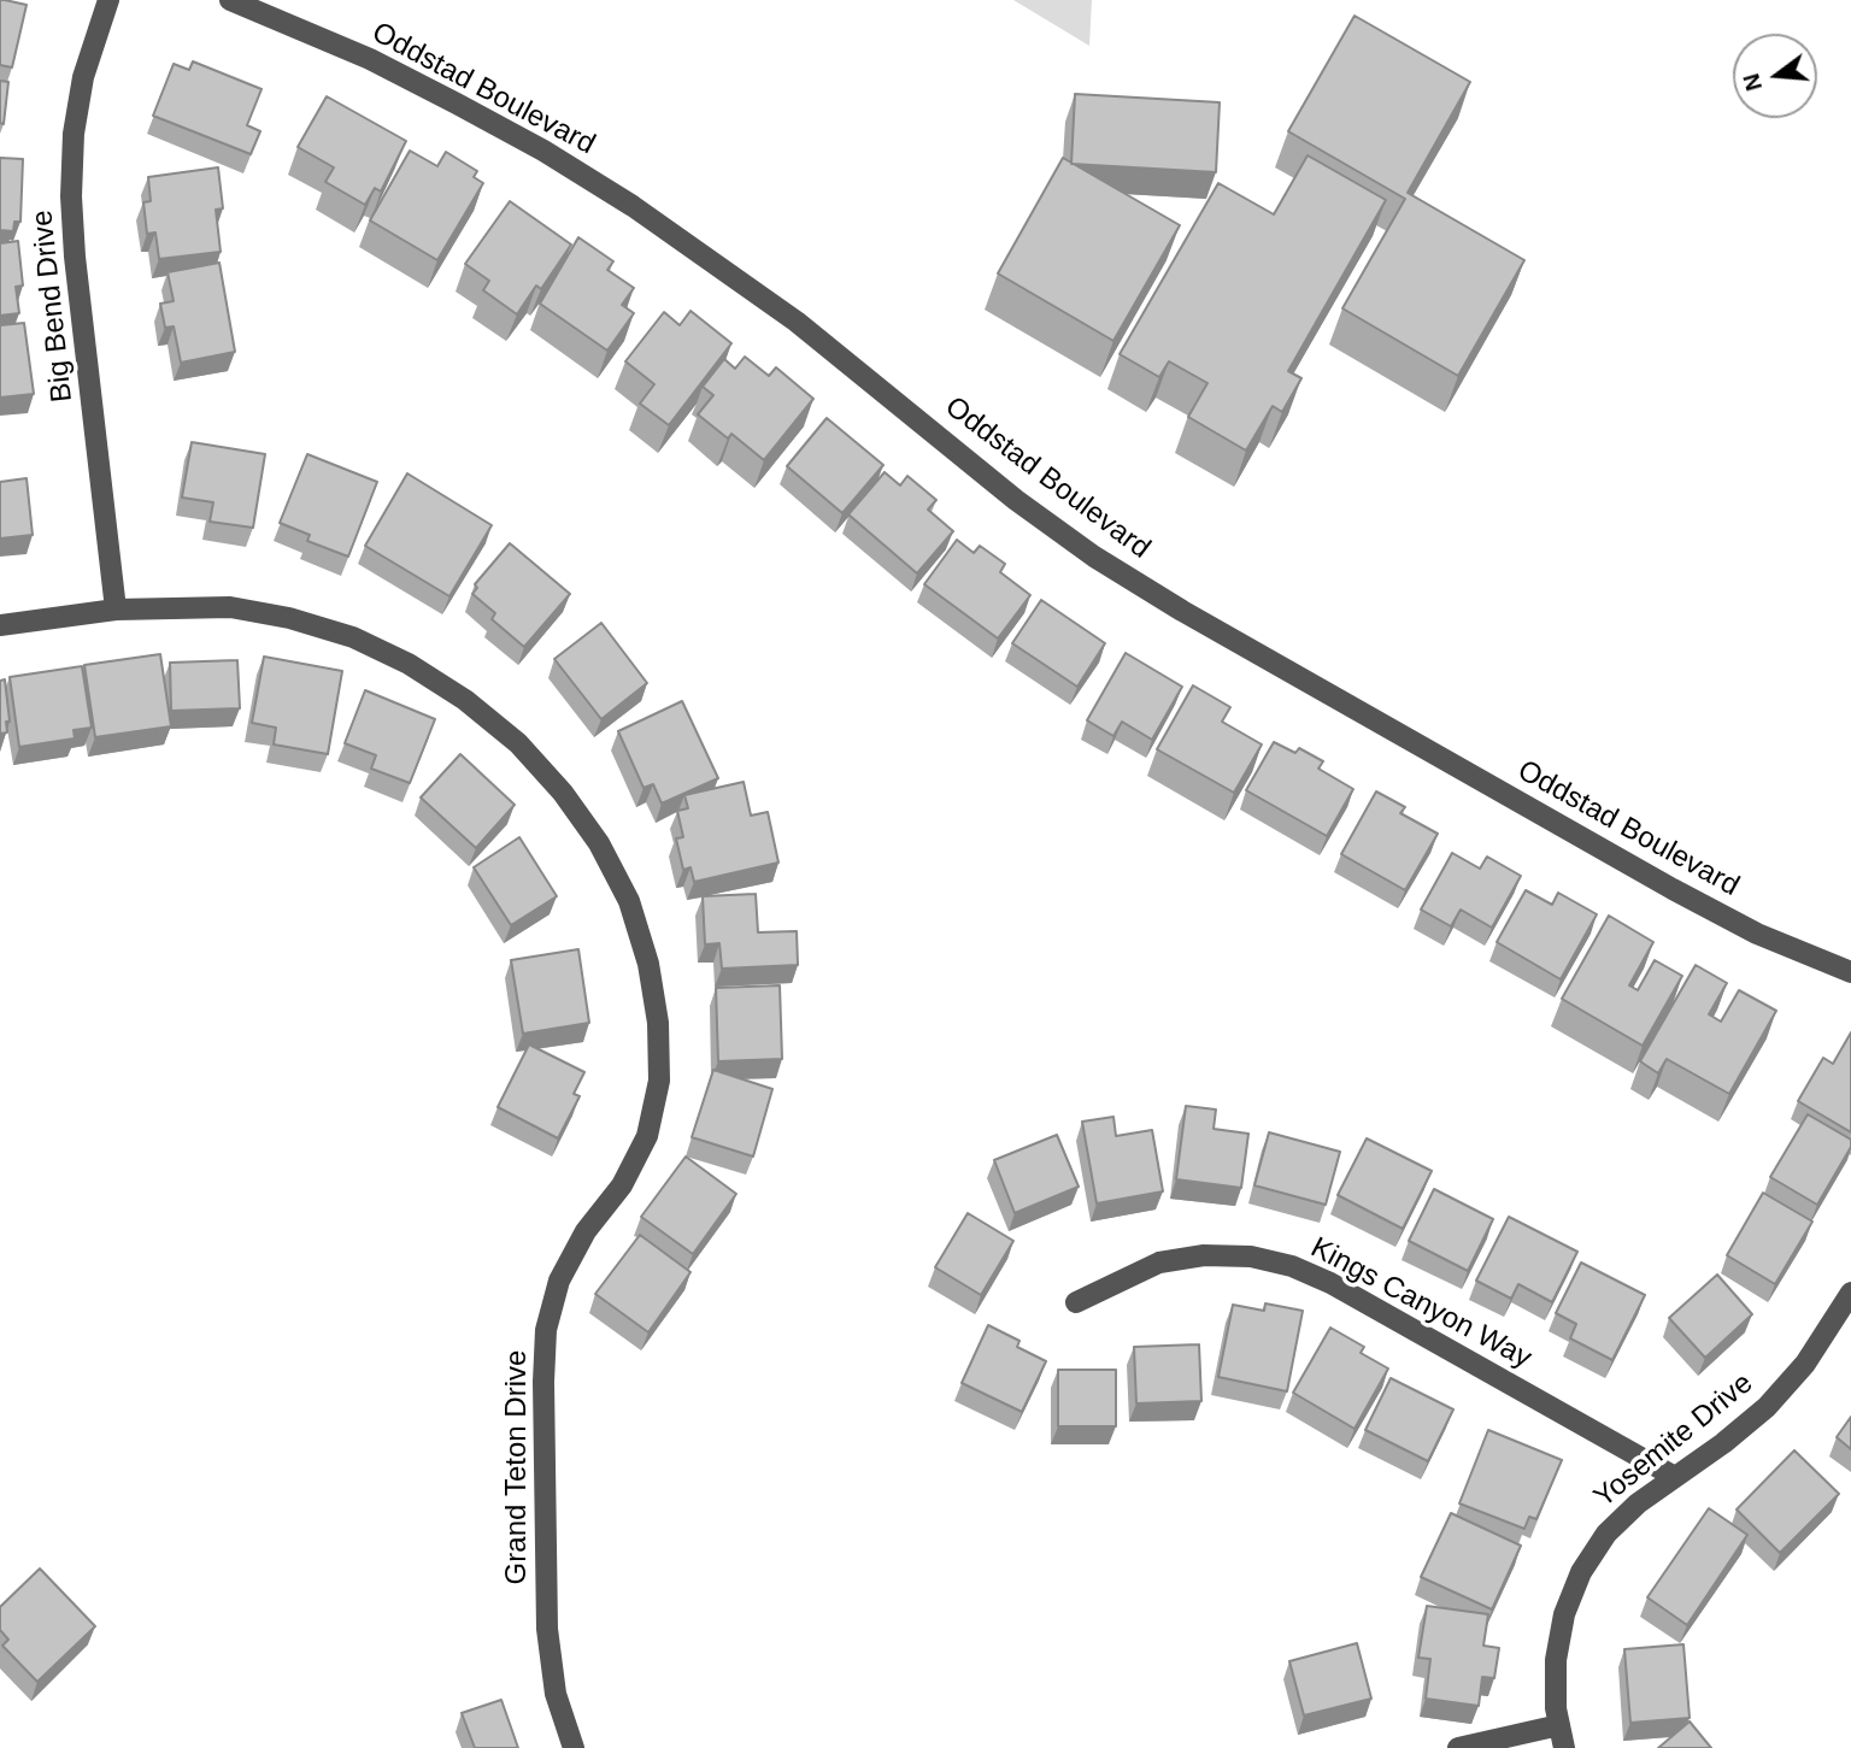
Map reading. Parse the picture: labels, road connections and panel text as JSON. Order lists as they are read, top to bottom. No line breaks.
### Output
{"streets":{"street":["Oddstad Boulevard","Big Bend Drive","Kings Canyon Way","Yosemite Drive","Grand Teton Drive"]},"crossings":[["Big Bend Drive","Grand Teton Drive"],["Kings Canyon Way","Yosemite Drive"]],"north":"left"}
